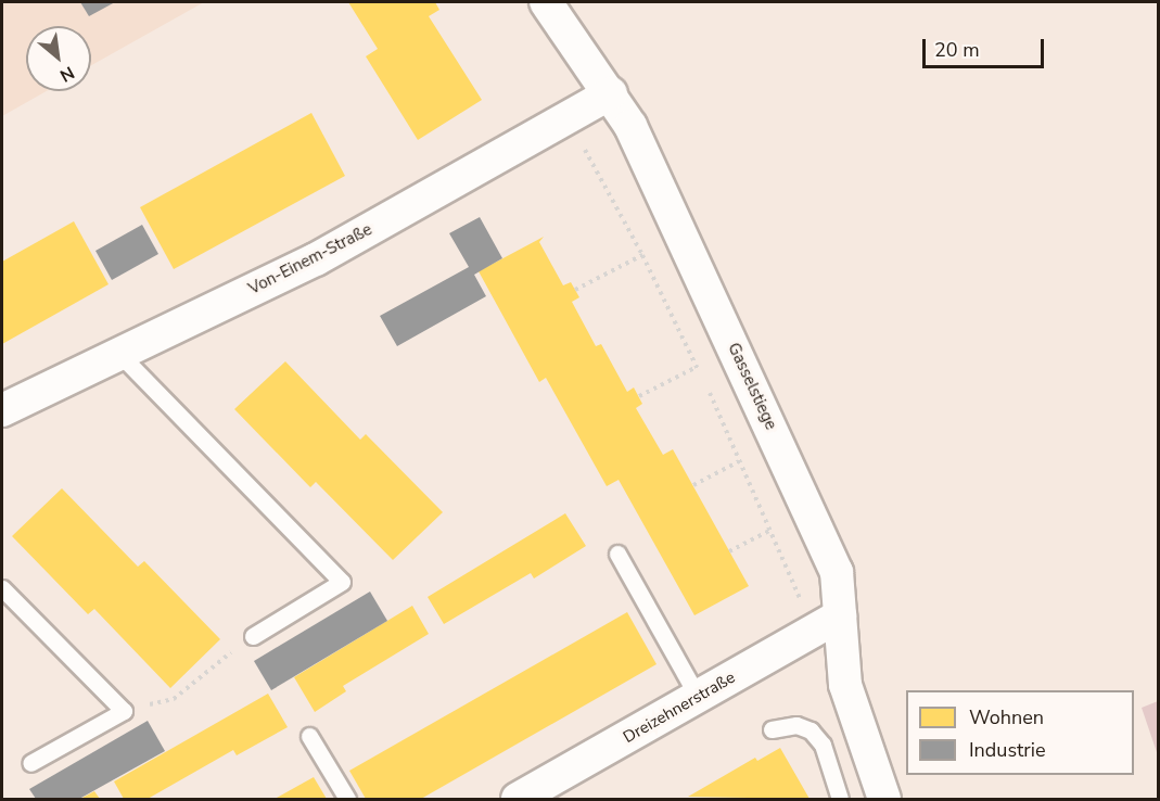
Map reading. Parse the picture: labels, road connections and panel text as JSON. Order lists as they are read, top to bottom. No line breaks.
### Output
{"streets":{"street":["Von-Einem-Straße","Gasselstiege","Dreizehnerstraße"]},"crossings":[["Von-Einem-Straße","Gasselstiege"],["Gasselstiege","Dreizehnerstraße"]],"legend":["Wohnen","Industrie"],"scale_bar":"20 m","north":"bottom right"}
